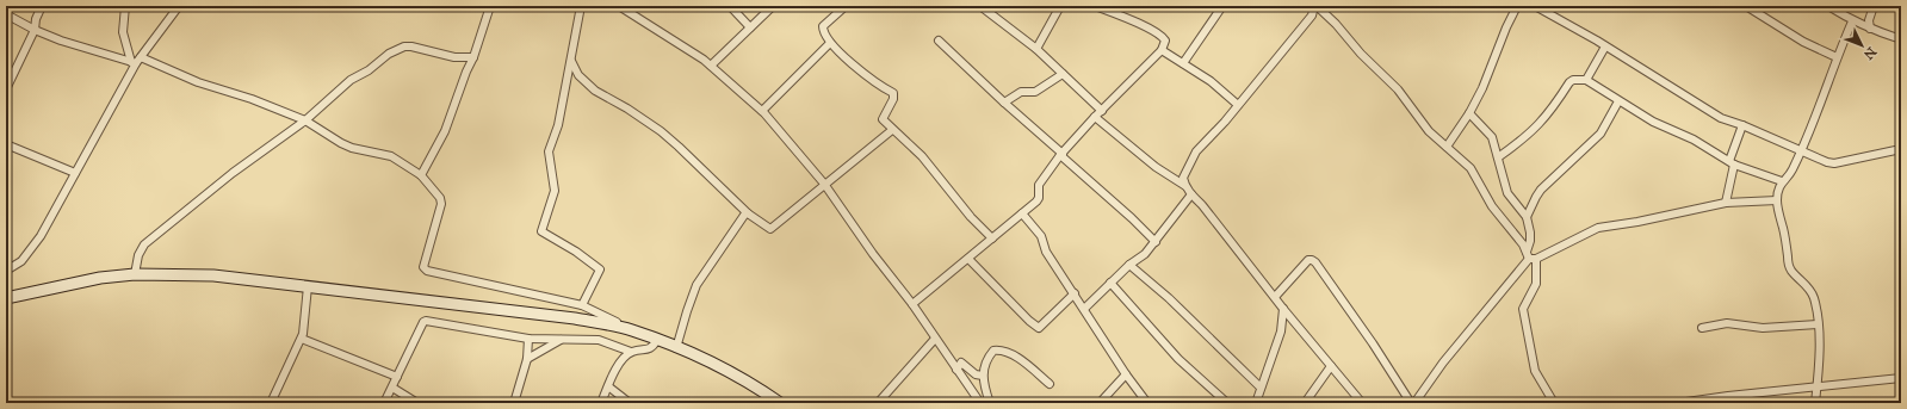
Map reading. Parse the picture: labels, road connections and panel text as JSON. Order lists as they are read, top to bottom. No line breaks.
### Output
{"north":"bottom right"}
